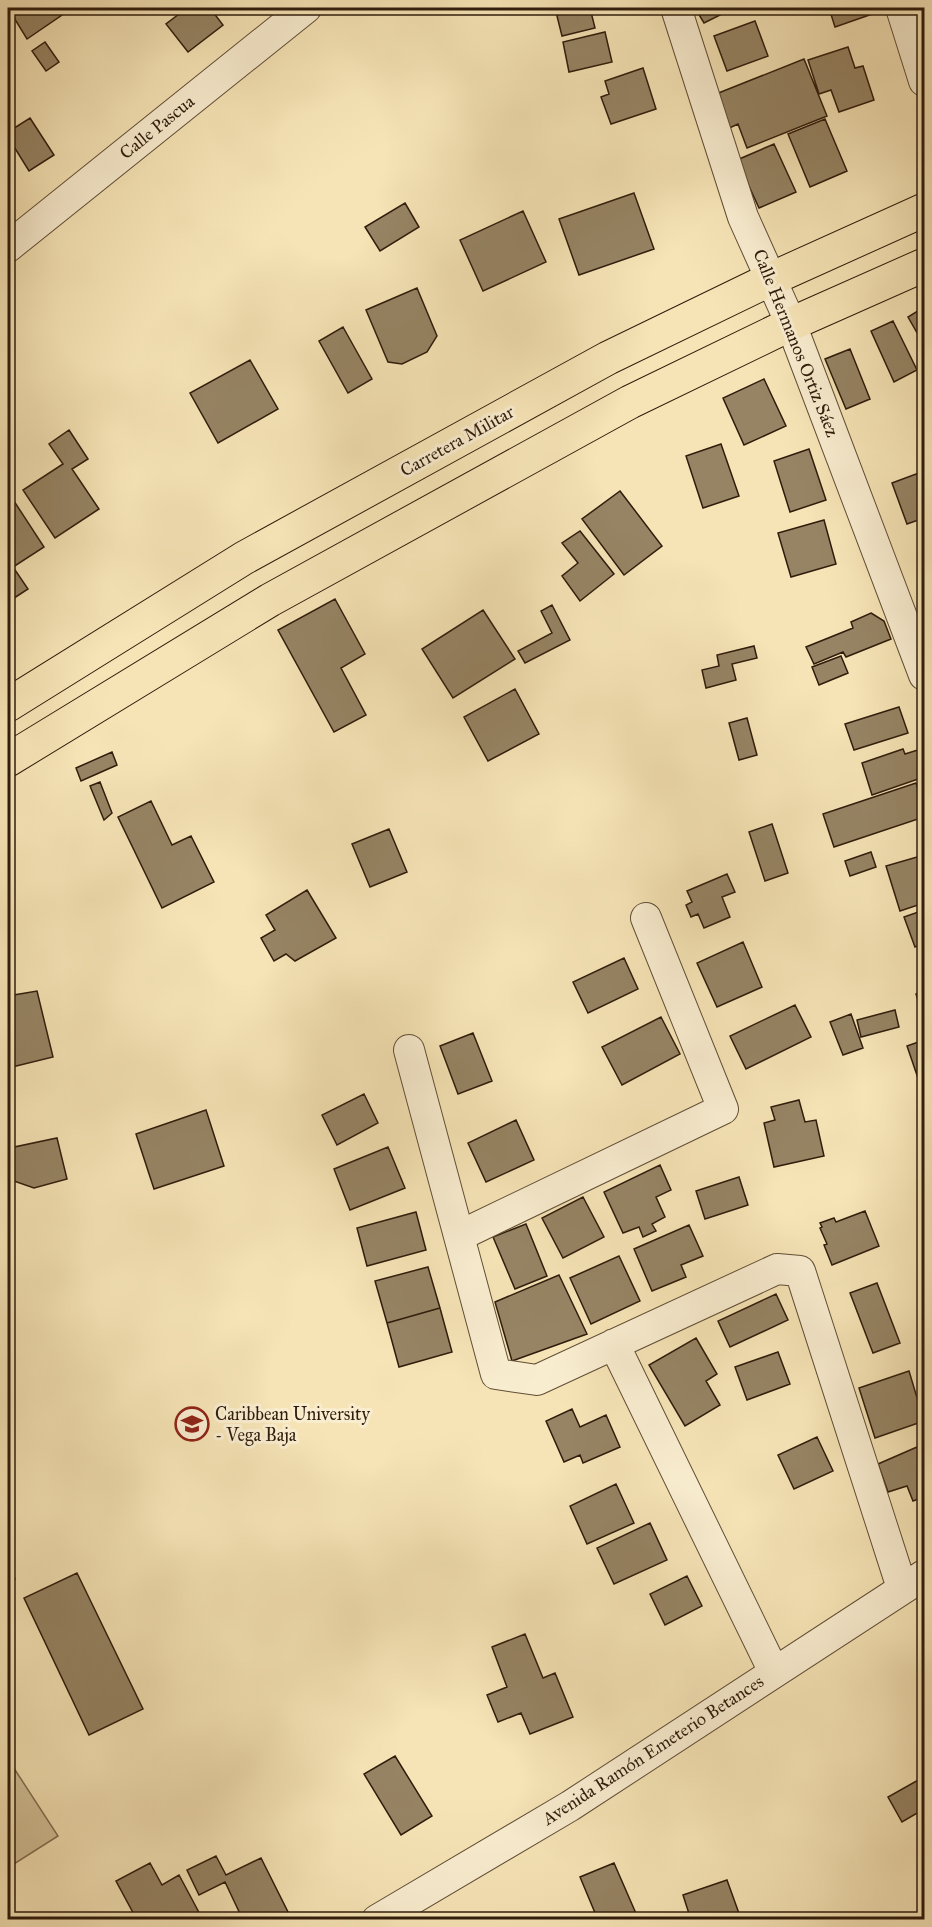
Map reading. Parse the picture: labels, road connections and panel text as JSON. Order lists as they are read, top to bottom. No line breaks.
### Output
{"streets":{"main road":["Carretera Militar"],"street":["Calle Pascua","Calle Hermanos Ortiz Sáez","Avenida Ramón Emeterio Betances"]},"crossings":[["Calle Hermanos Ortiz Sáez","Carretera Militar"]],"places":{"school or university":["Caribbean University - Vega Baja"]}}
